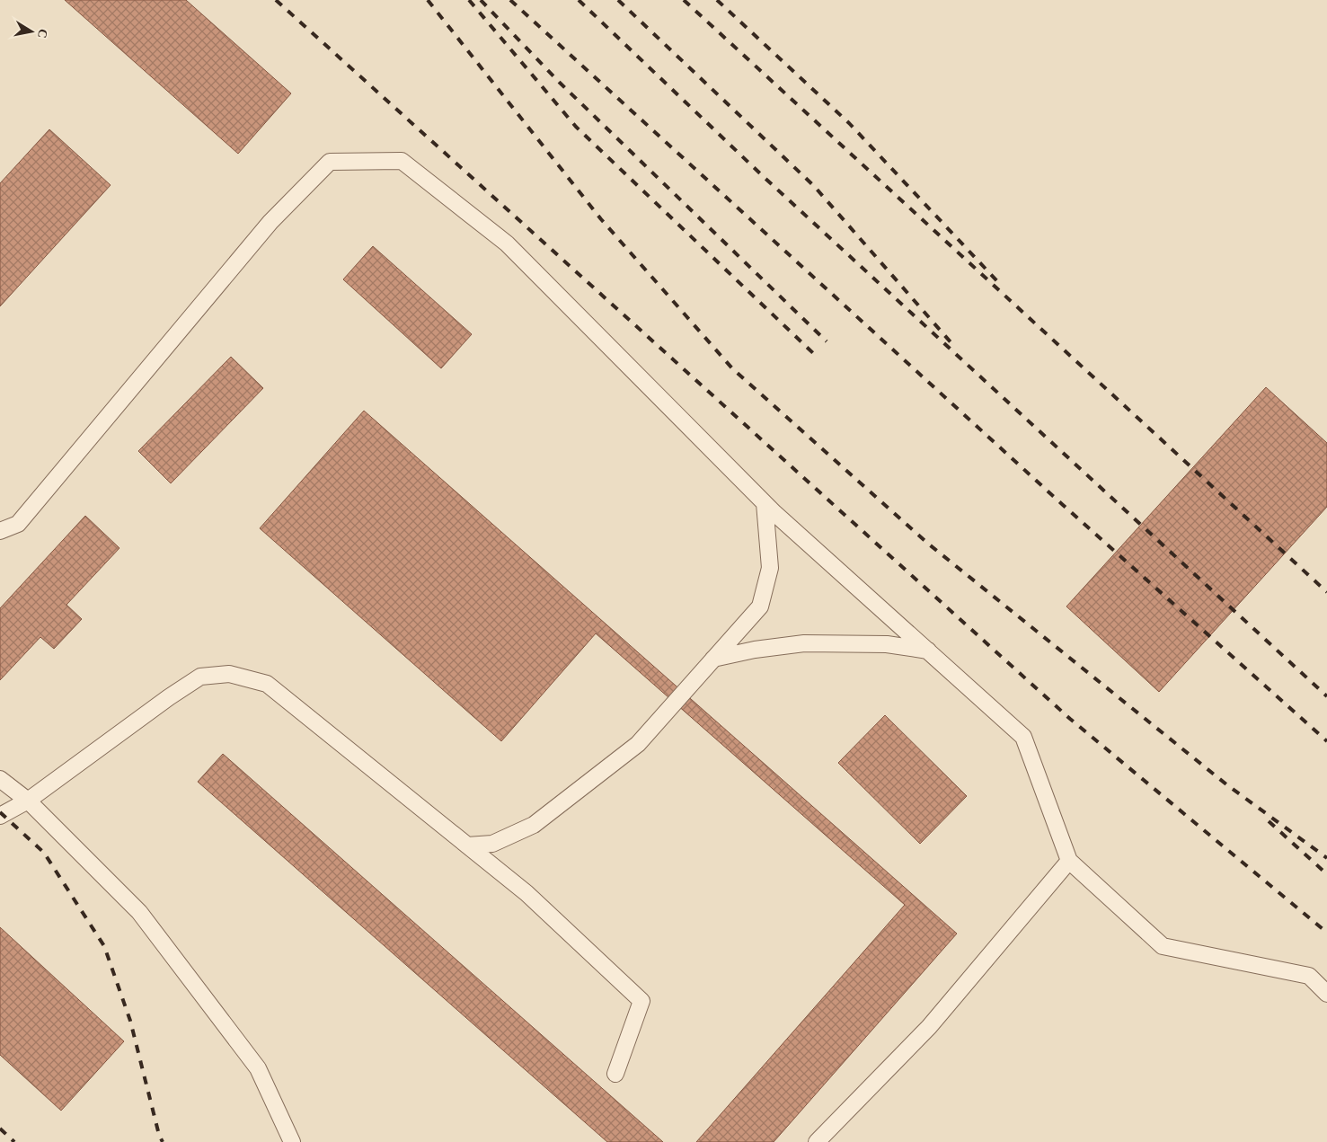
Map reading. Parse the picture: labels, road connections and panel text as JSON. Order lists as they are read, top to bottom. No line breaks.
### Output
{"north":"right"}
